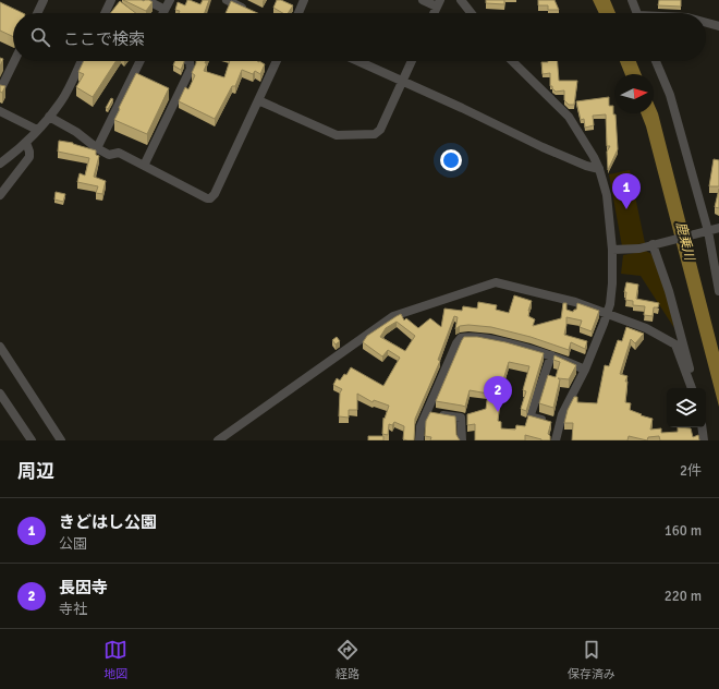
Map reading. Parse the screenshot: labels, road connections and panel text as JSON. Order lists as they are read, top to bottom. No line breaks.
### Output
{"water":["鹿乗川"],"north":"right","page":{"search":"ここで検索","pins":["1","2"],"heading":["周辺","2件"],"list":[{"mark":"1","name":"きどはし公園","note":"公園","value":"160 m"},{"mark":"2","name":"長因寺","note":"寺社","value":"220 m"}],"nav":["地図","経路","保存済み"]}}
